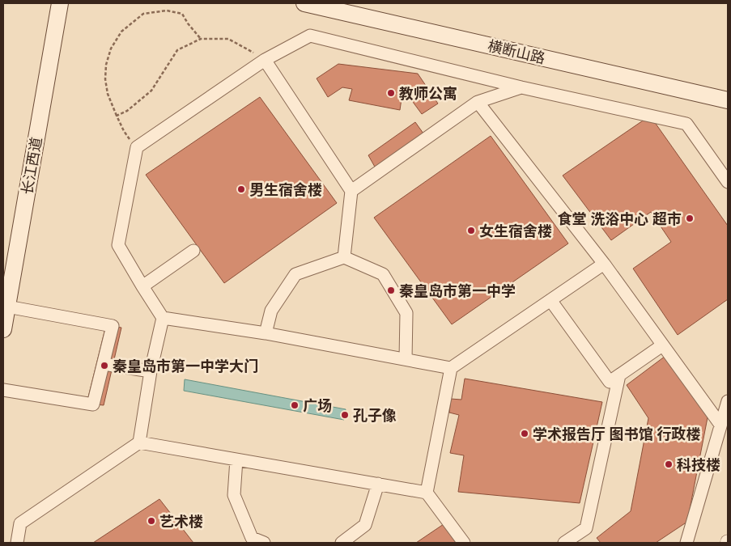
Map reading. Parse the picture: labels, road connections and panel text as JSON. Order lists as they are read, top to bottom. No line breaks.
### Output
{"streets":{"main road":["横断山路","长江西道"]},"places":["教师公寓","男生宿舍楼","食堂 洗浴中心 超市","女生宿舍楼","秦皇岛市第一中学","秦皇岛市第一中学大门","广场","孔子像","学术报告厅 图书馆 行政楼","科技楼","艺术楼"]}
